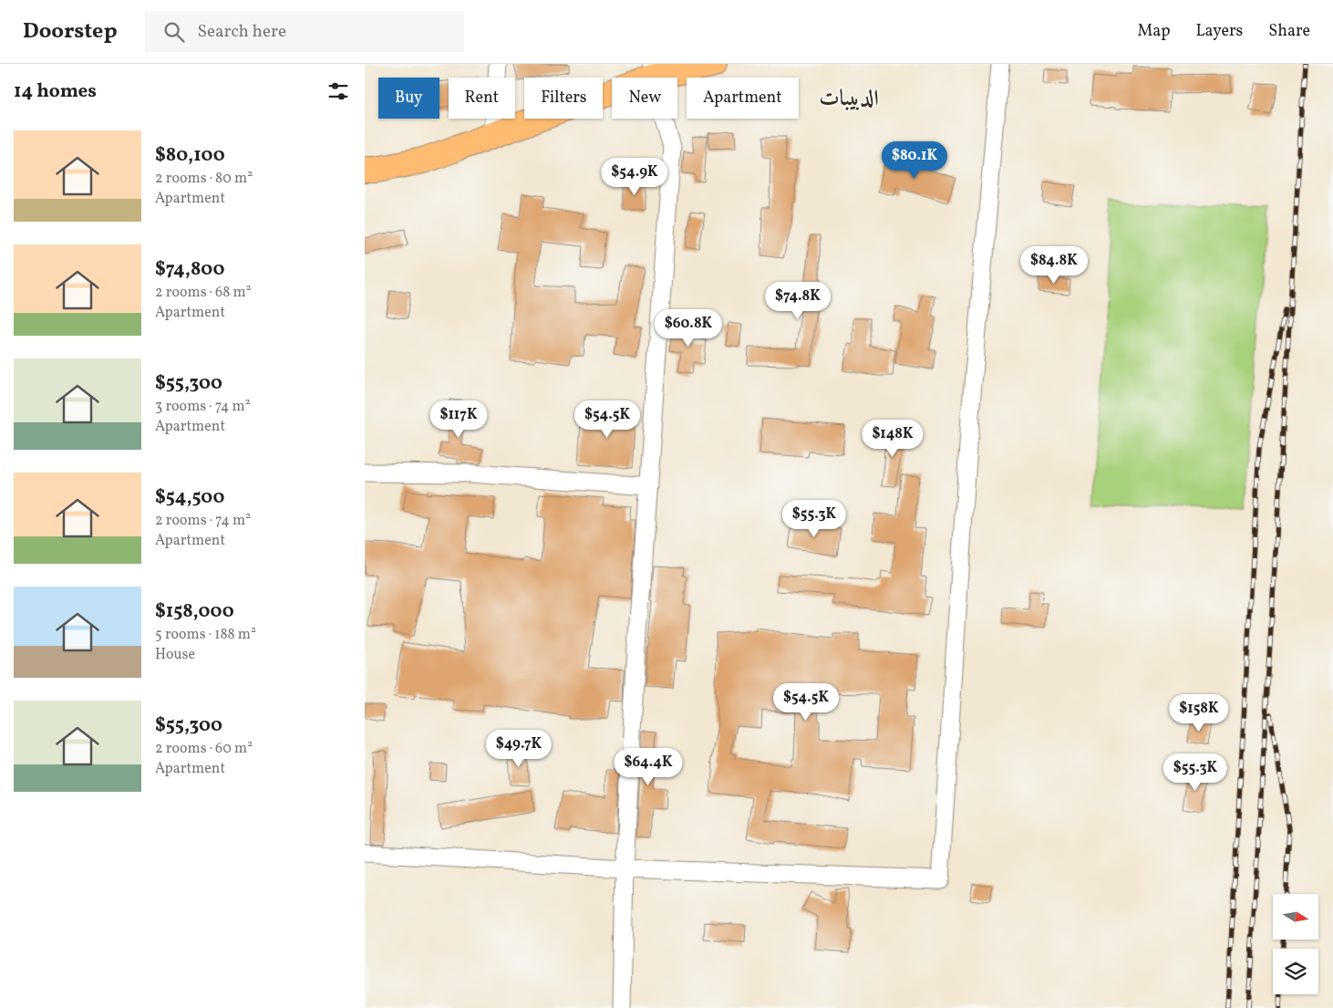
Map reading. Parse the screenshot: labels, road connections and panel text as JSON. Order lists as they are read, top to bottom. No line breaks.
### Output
{"districts":["الدبيبات"],"north":"right","page":{"header":"Doorstep","search":"Search here","nav":["Map","Layers","Share"],"heading":"14 homes","chip":["Buy","Rent","Filters","New","Apartment"],"list":[{"name":"$80,100","note":"2 rooms · 80 m² · Apartment"},{"name":"$74,800","note":"2 rooms · 68 m² · Apartment"},{"name":"$55,300","note":"3 rooms · 74 m² · Apartment"},{"name":"$54,500","note":"2 rooms · 74 m² · Apartment"},{"name":"$158,000","note":"5 rooms · 188 m² · House"},{"name":"$55,300","note":"2 rooms · 60 m² · Apartment"}],"price":["$80.1K","$54.9K","$84.8K","$74.8K","$60.8K","$117K","$54.5K","$148K","$55.3K","$54.5K","$158K","$49.7K","$64.4K","$55.3K"]}}
